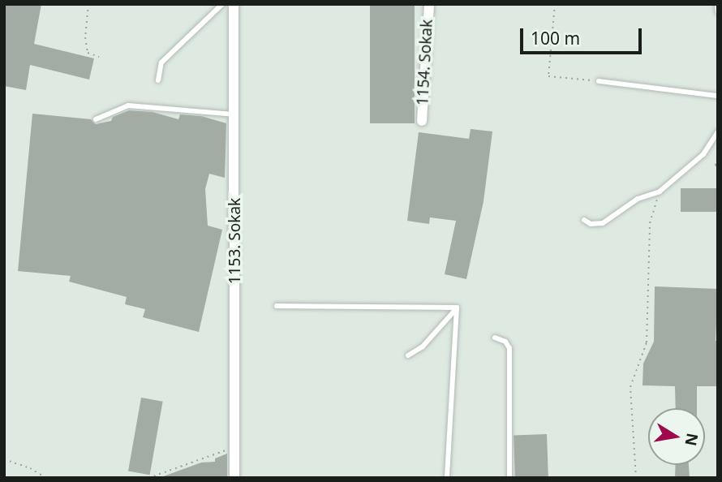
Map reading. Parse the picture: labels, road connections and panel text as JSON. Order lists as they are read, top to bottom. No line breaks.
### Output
{"streets":{"street":["1154. Sokak","1153. Sokak"]},"scale_bar":"100 m","north":"right"}
